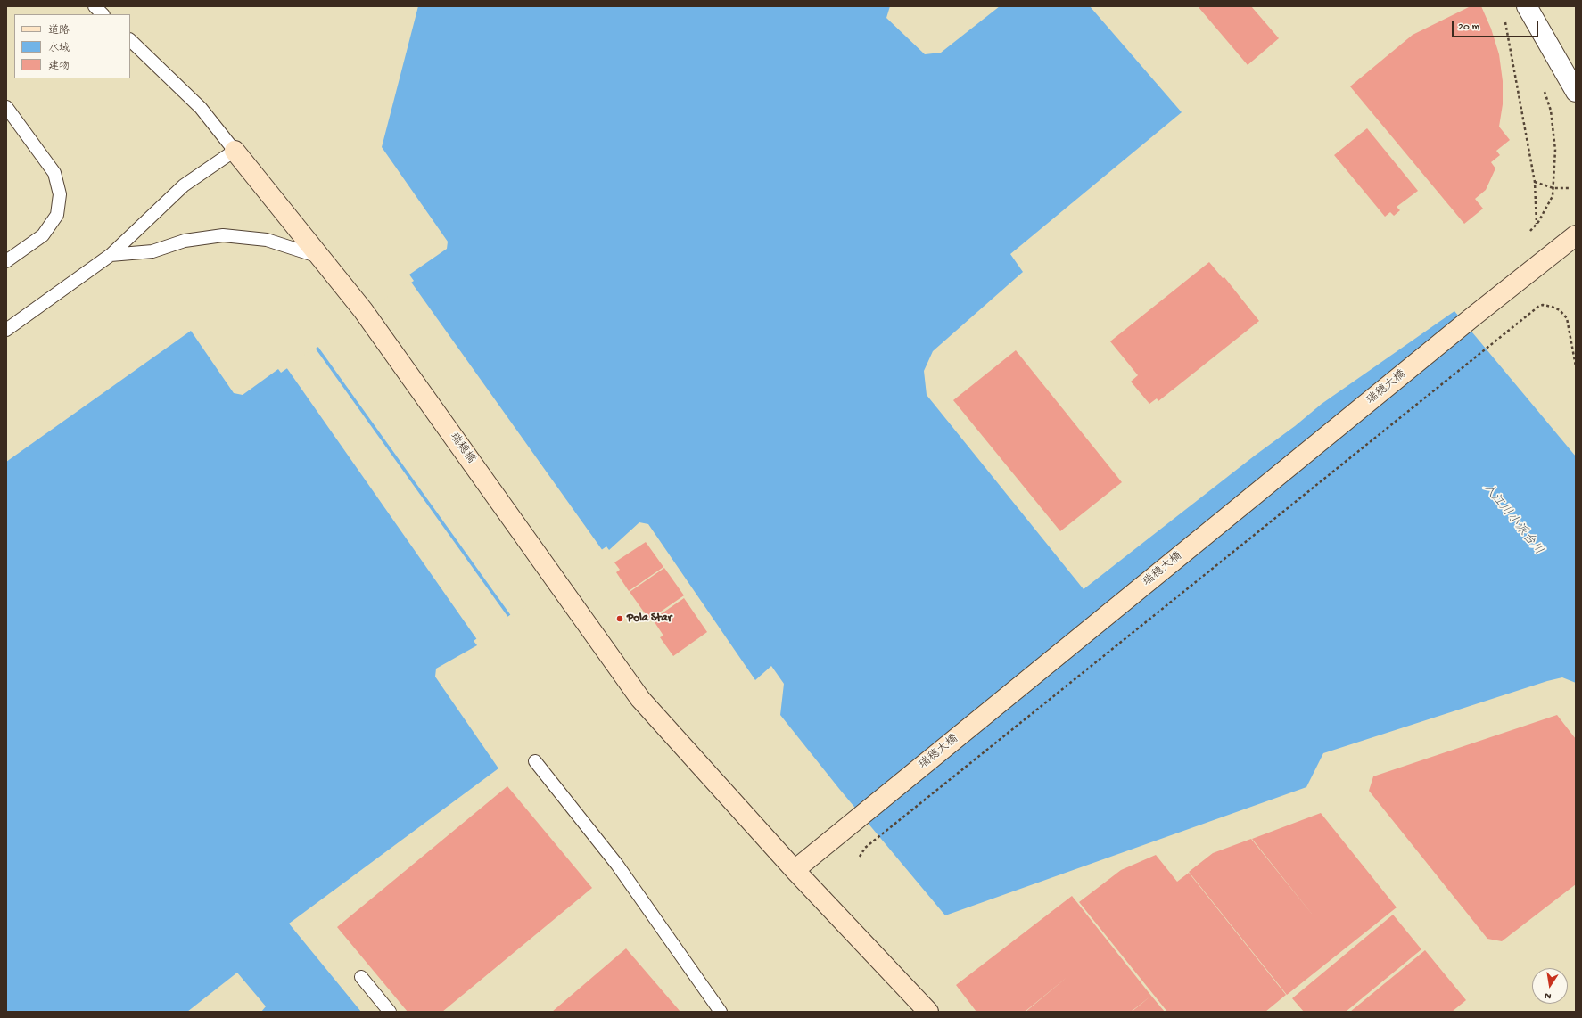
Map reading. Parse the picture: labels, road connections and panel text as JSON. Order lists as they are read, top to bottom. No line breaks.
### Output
{"streets":{"street":["瑞穂大橋","瑞穂橋"]},"crossings":[["瑞穂大橋","瑞穂橋"]],"water":["入江川小派台川"],"places":["Pola Star"],"legend":["道路","水域","建物"],"scale_bar":"20 m","north":"bottom"}
